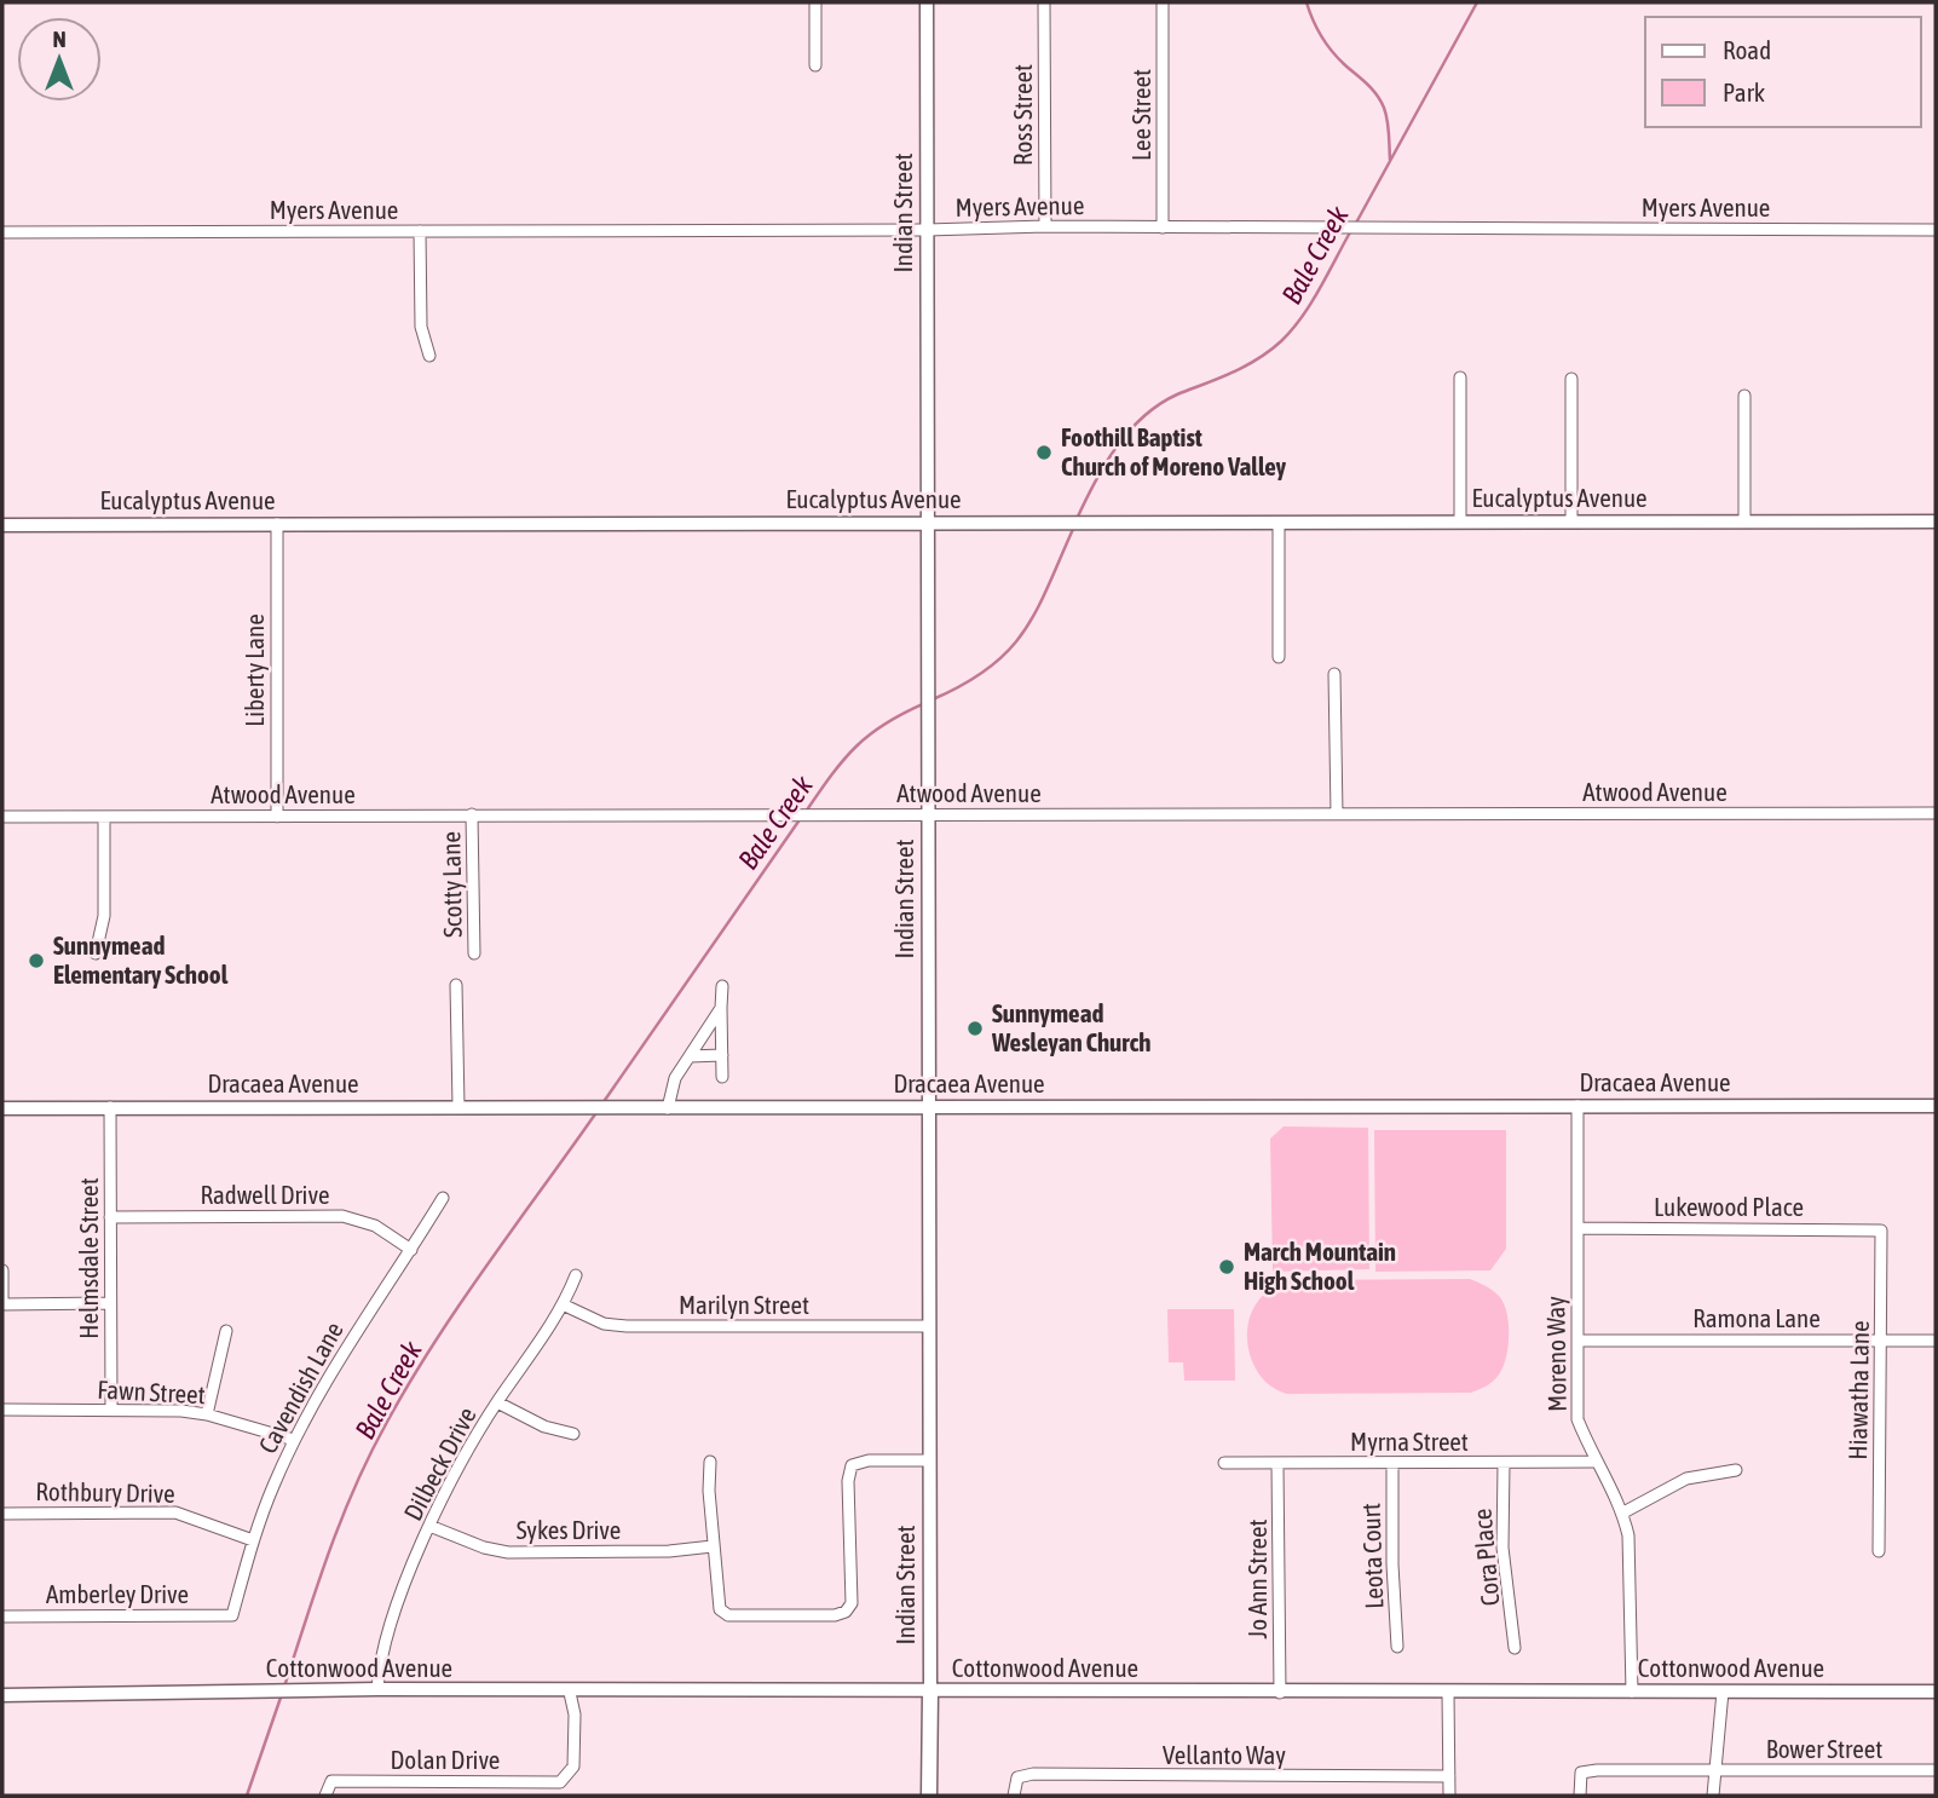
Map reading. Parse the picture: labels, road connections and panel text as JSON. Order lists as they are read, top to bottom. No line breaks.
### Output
{"streets":{"main road":["Indian Street"],"street":["Ross Street","Lee Street","Myers Avenue","Eucalyptus Avenue","Liberty Lane","Atwood Avenue","Scotty Lane","Dracaea Avenue","Radwell Drive","Lukewood Place","Helmsdale Street","Marilyn Street","Ramona Lane","Moreno Way","Cavendish Lane","Hiawatha Lane","Fawn Street","Myrna Street","Dilbeck Drive","Rothbury Drive","Sykes Drive","Leota Court","Cora Place","Jo Ann Street","Amberley Drive","Cottonwood Avenue","Bower Street","Vellanto Way","Dolan Drive"]},"crossings":[["Ross Street","Myers Avenue"],["Lee Street","Myers Avenue"],["Myers Avenue","Indian Street"],["Indian Street","Eucalyptus Avenue"],["Indian Street","Atwood Avenue"],["Indian Street","Dracaea Avenue"],["Indian Street","Marilyn Street"],["Indian Street","Cottonwood Avenue"],["Eucalyptus Avenue","Liberty Lane"],["Liberty Lane","Atwood Avenue"],["Atwood Avenue","Scotty Lane"],["Dracaea Avenue","Helmsdale Street"],["Dracaea Avenue","Moreno Way"],["Radwell Drive","Helmsdale Street"],["Radwell Drive","Cavendish Lane"],["Lukewood Place","Moreno Way"],["Lukewood Place","Hiawatha Lane"],["Helmsdale Street","Fawn Street"],["Marilyn Street","Dilbeck Drive"],["Ramona Lane","Moreno Way"],["Ramona Lane","Hiawatha Lane"],["Moreno Way","Myrna Street"],["Moreno Way","Cottonwood Avenue"],["Cavendish Lane","Fawn Street"],["Cavendish Lane","Rothbury Drive"],["Cavendish Lane","Amberley Drive"],["Myrna Street","Leota Court"],["Myrna Street","Cora Place"],["Myrna Street","Jo Ann Street"],["Dilbeck Drive","Sykes Drive"],["Dilbeck Drive","Cottonwood Avenue"],["Jo Ann Street","Cottonwood Avenue"],["Cottonwood Avenue","Dolan Drive"]],"water":["Bale Creek"],"places":["Foothill Baptist Church of Moreno Valley","Sunnymead Elementary School","Sunnymead Wesleyan Church","March Mountain High School"],"legend":["Road","Park"],"north":"top"}
